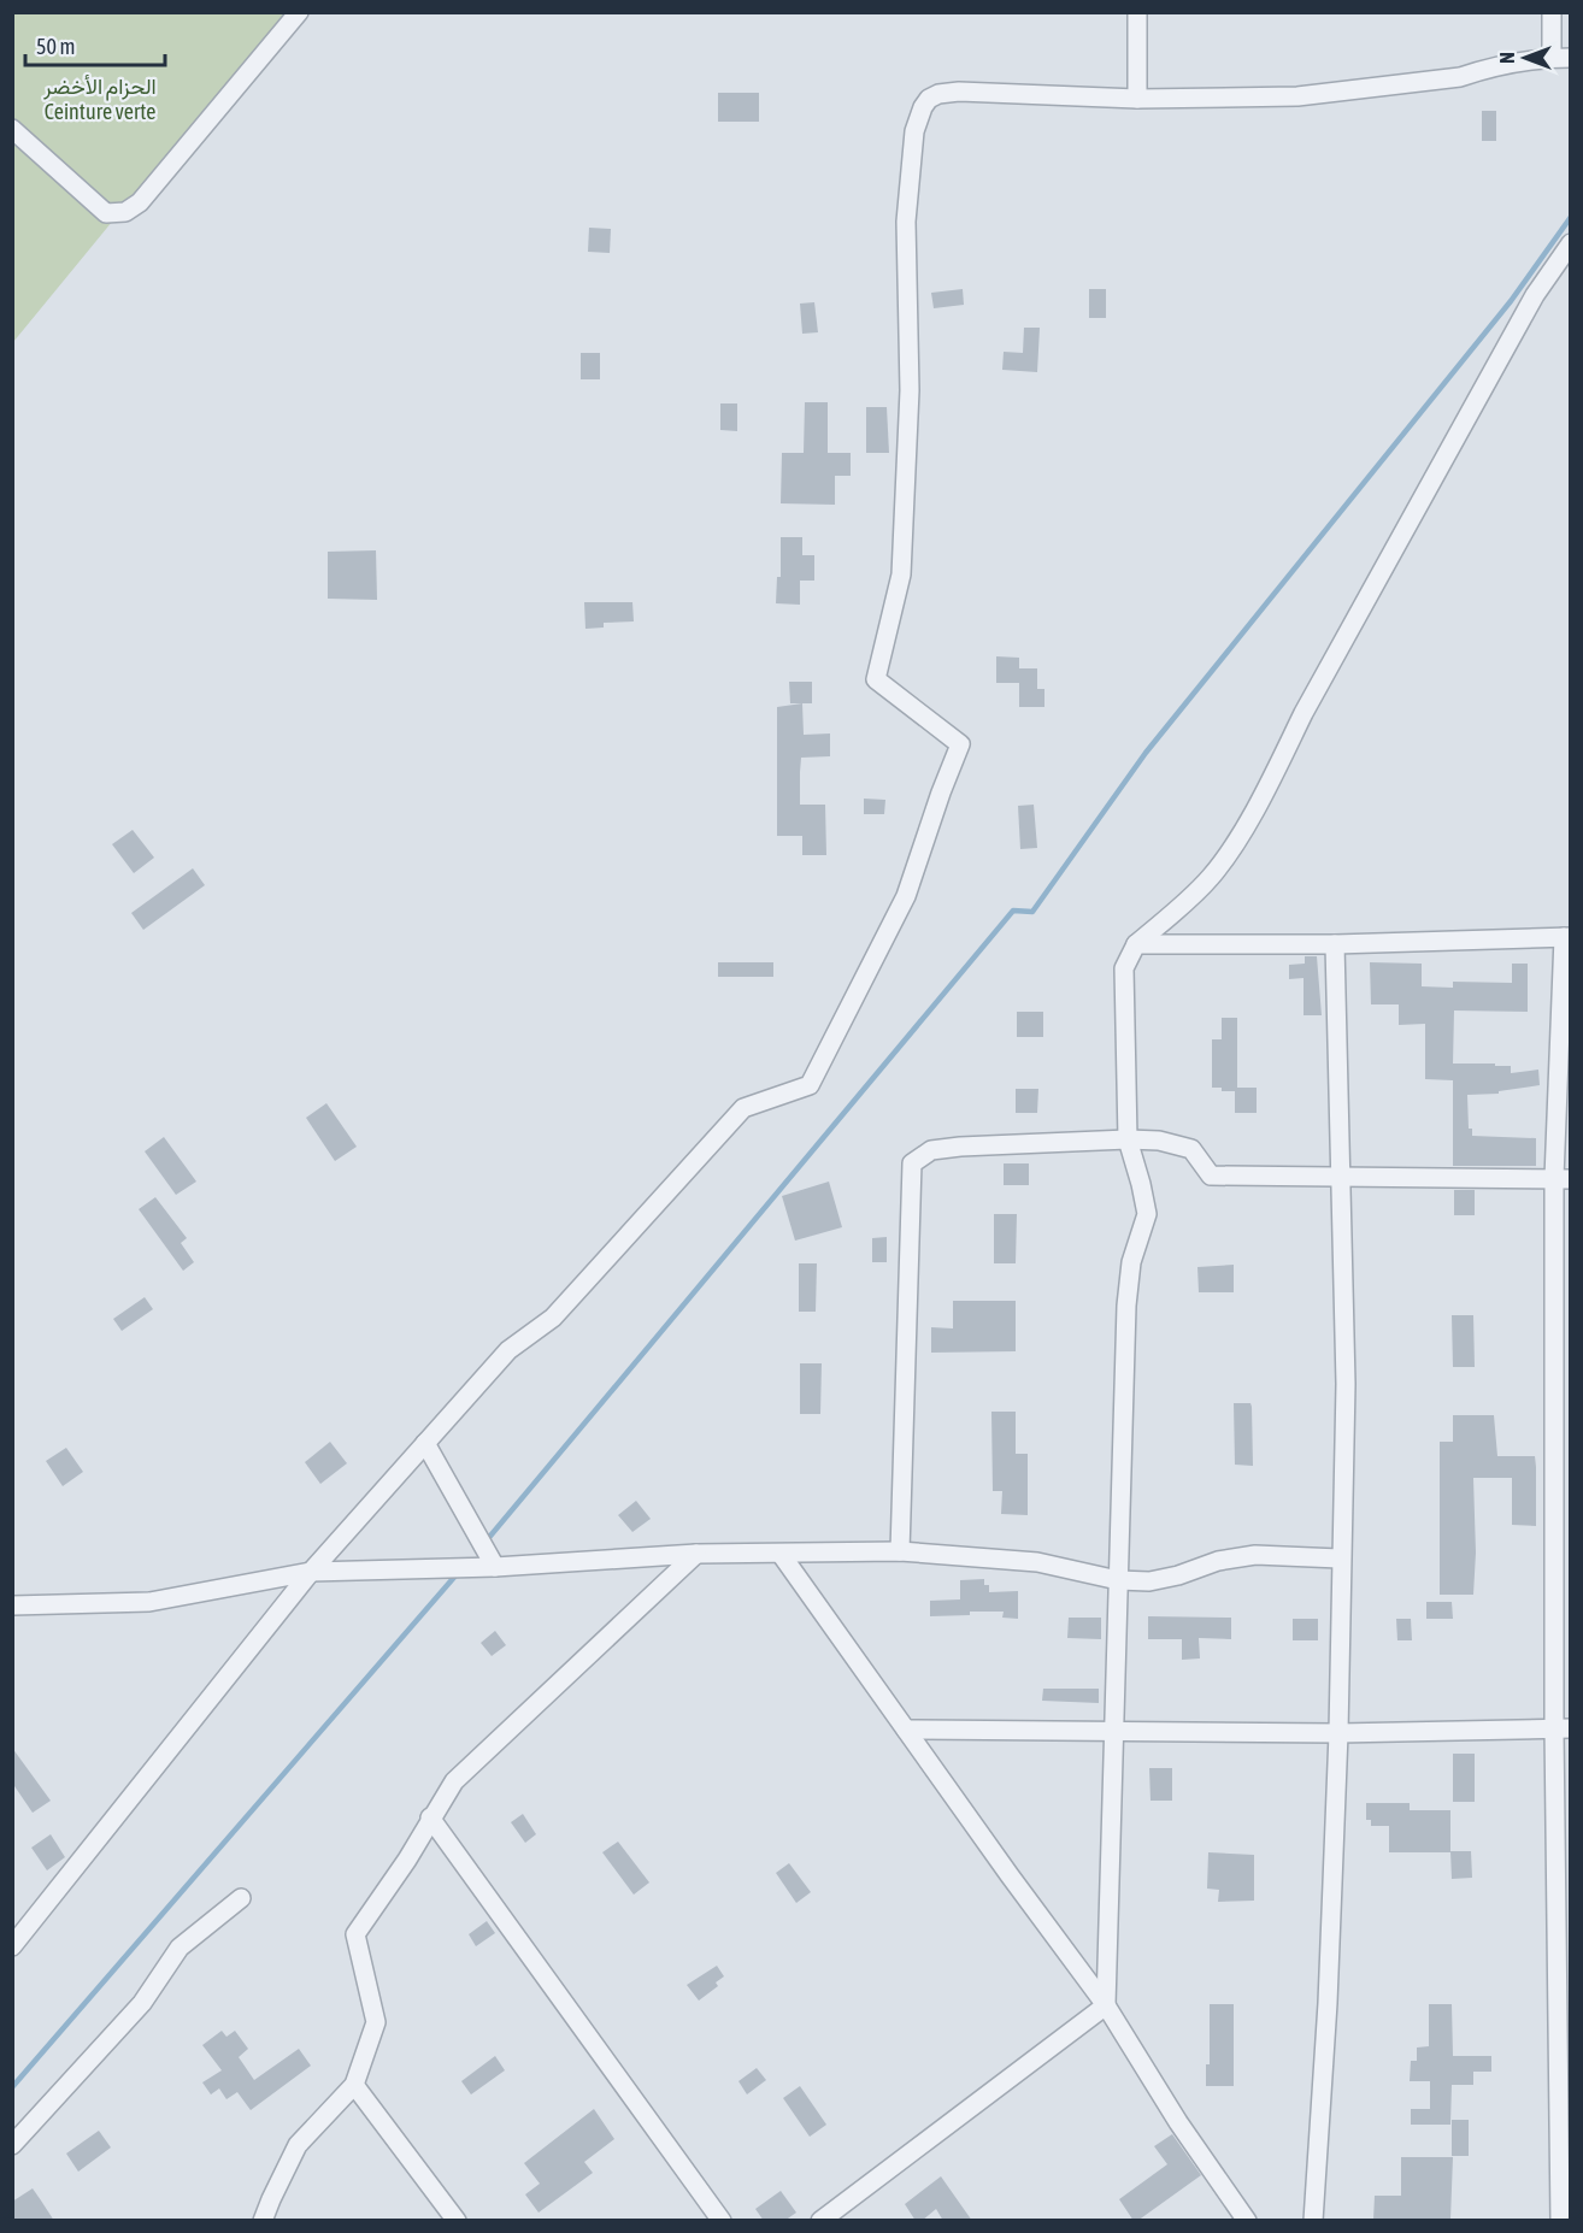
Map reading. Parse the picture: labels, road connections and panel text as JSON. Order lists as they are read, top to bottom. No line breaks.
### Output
{"parks":["الحزام الأخضر Ceinture verte"],"scale_bar":"50 m","north":"left"}
